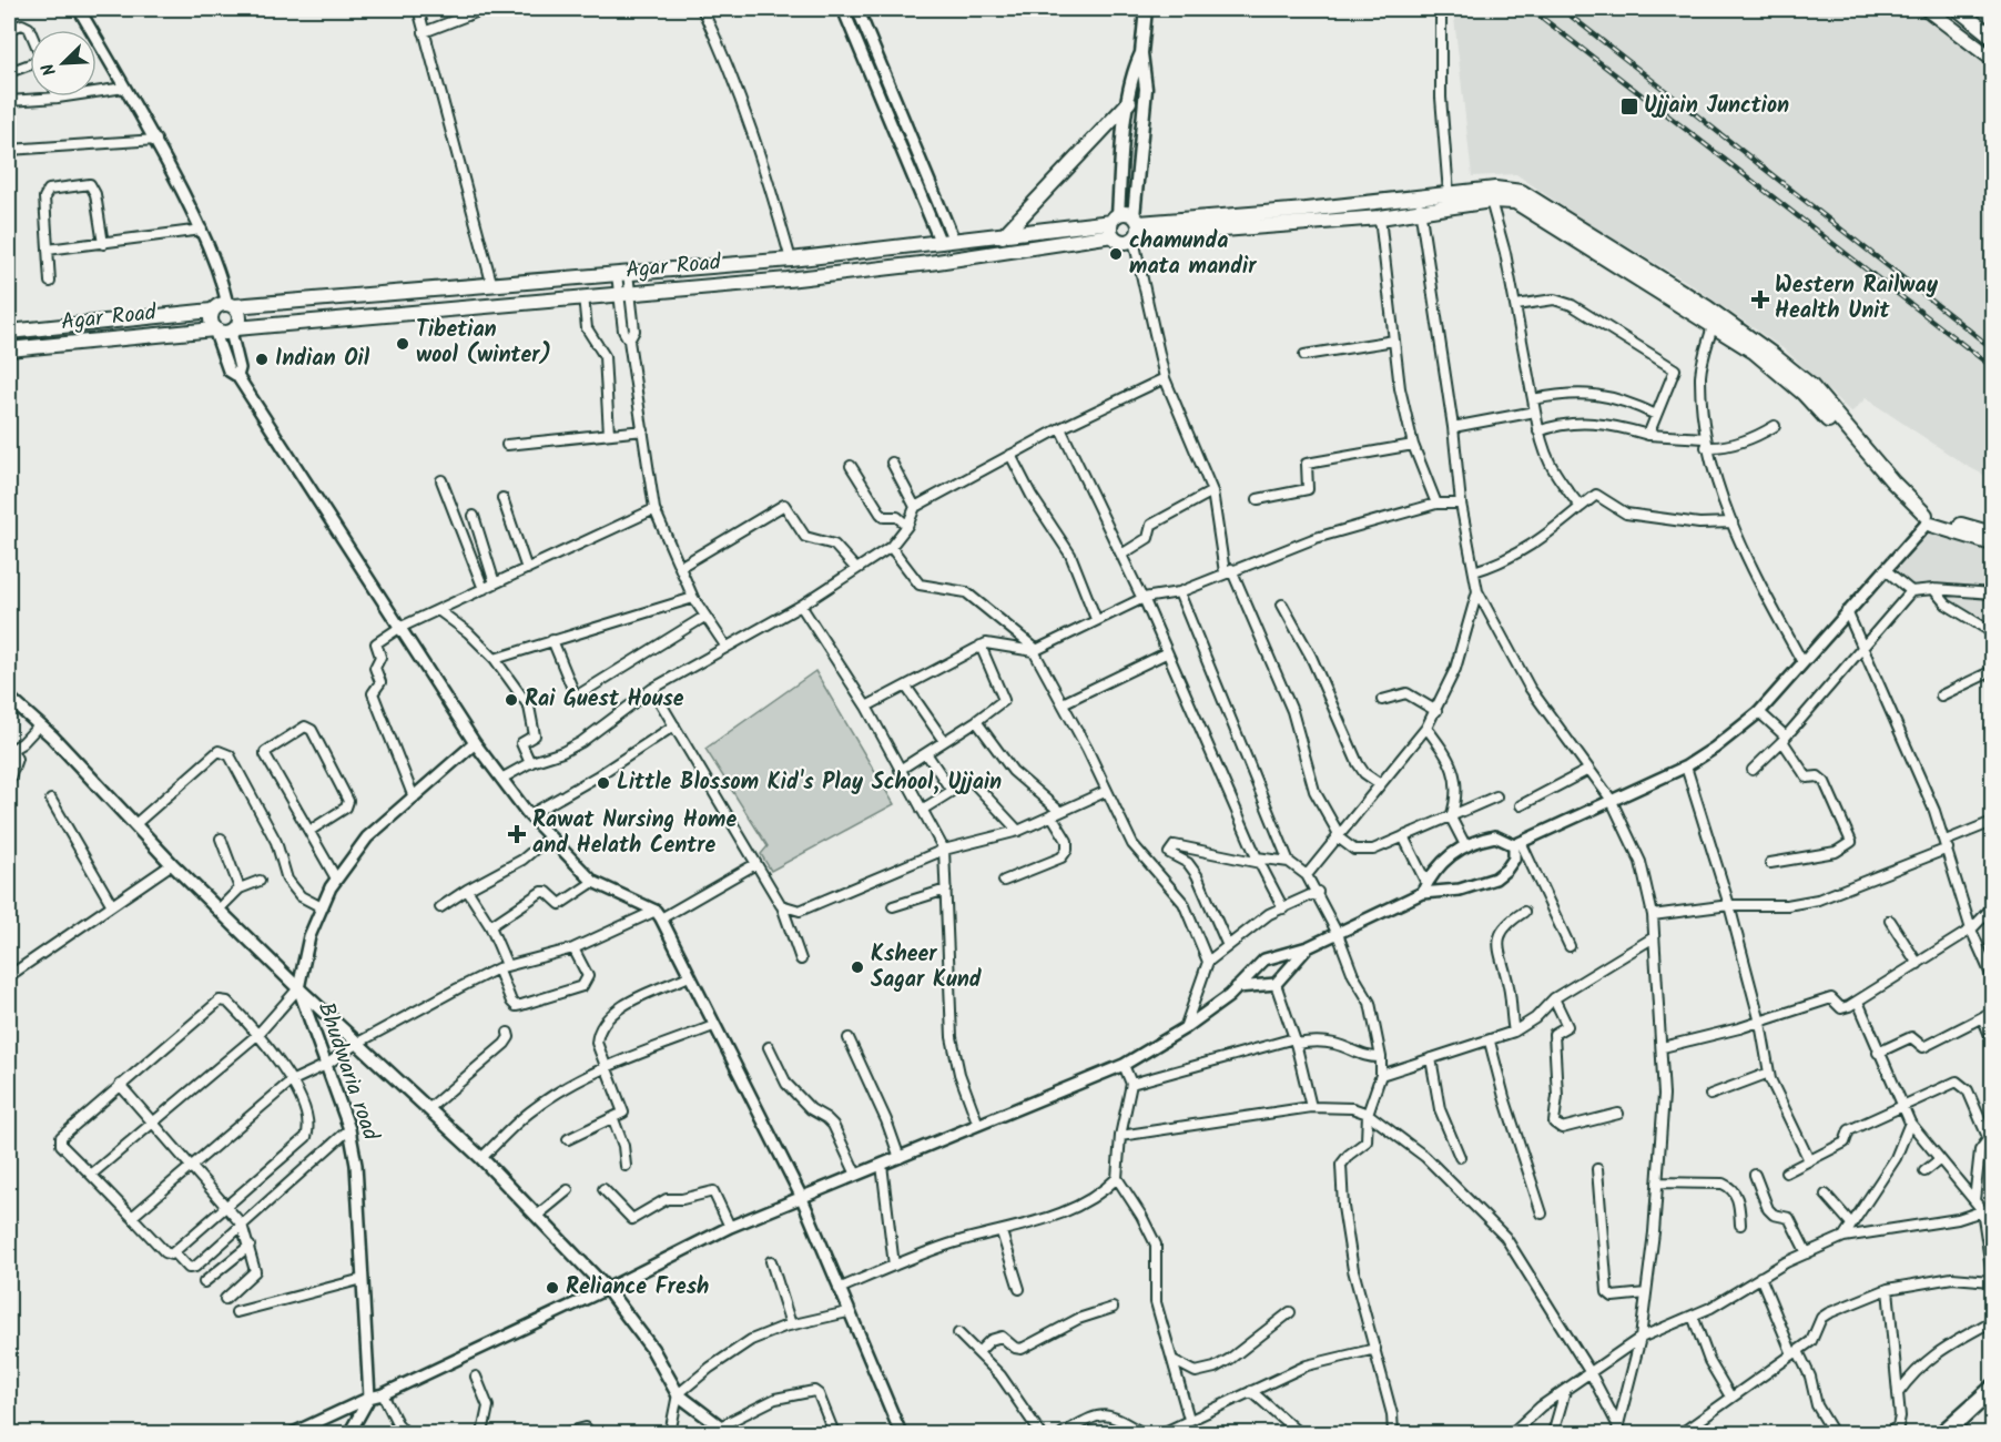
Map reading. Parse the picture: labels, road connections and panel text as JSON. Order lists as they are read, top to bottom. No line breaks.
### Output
{"streets":{"main road":["Agar Road"],"street":["Bhudwaria road"]},"places":{"transit":["Ujjain Junction"],"other":["chamunda mata mandir","Tibetian wool (winter)","Indian Oil","Rai Guest House","Little Blossom Kid's Play School, Ujjain","Ksheer Sagar Kund","Reliance Fresh"],"health":["Western Railway Health Unit","Rawat Nursing Home and Helath Centre"]},"north":"bottom left"}
